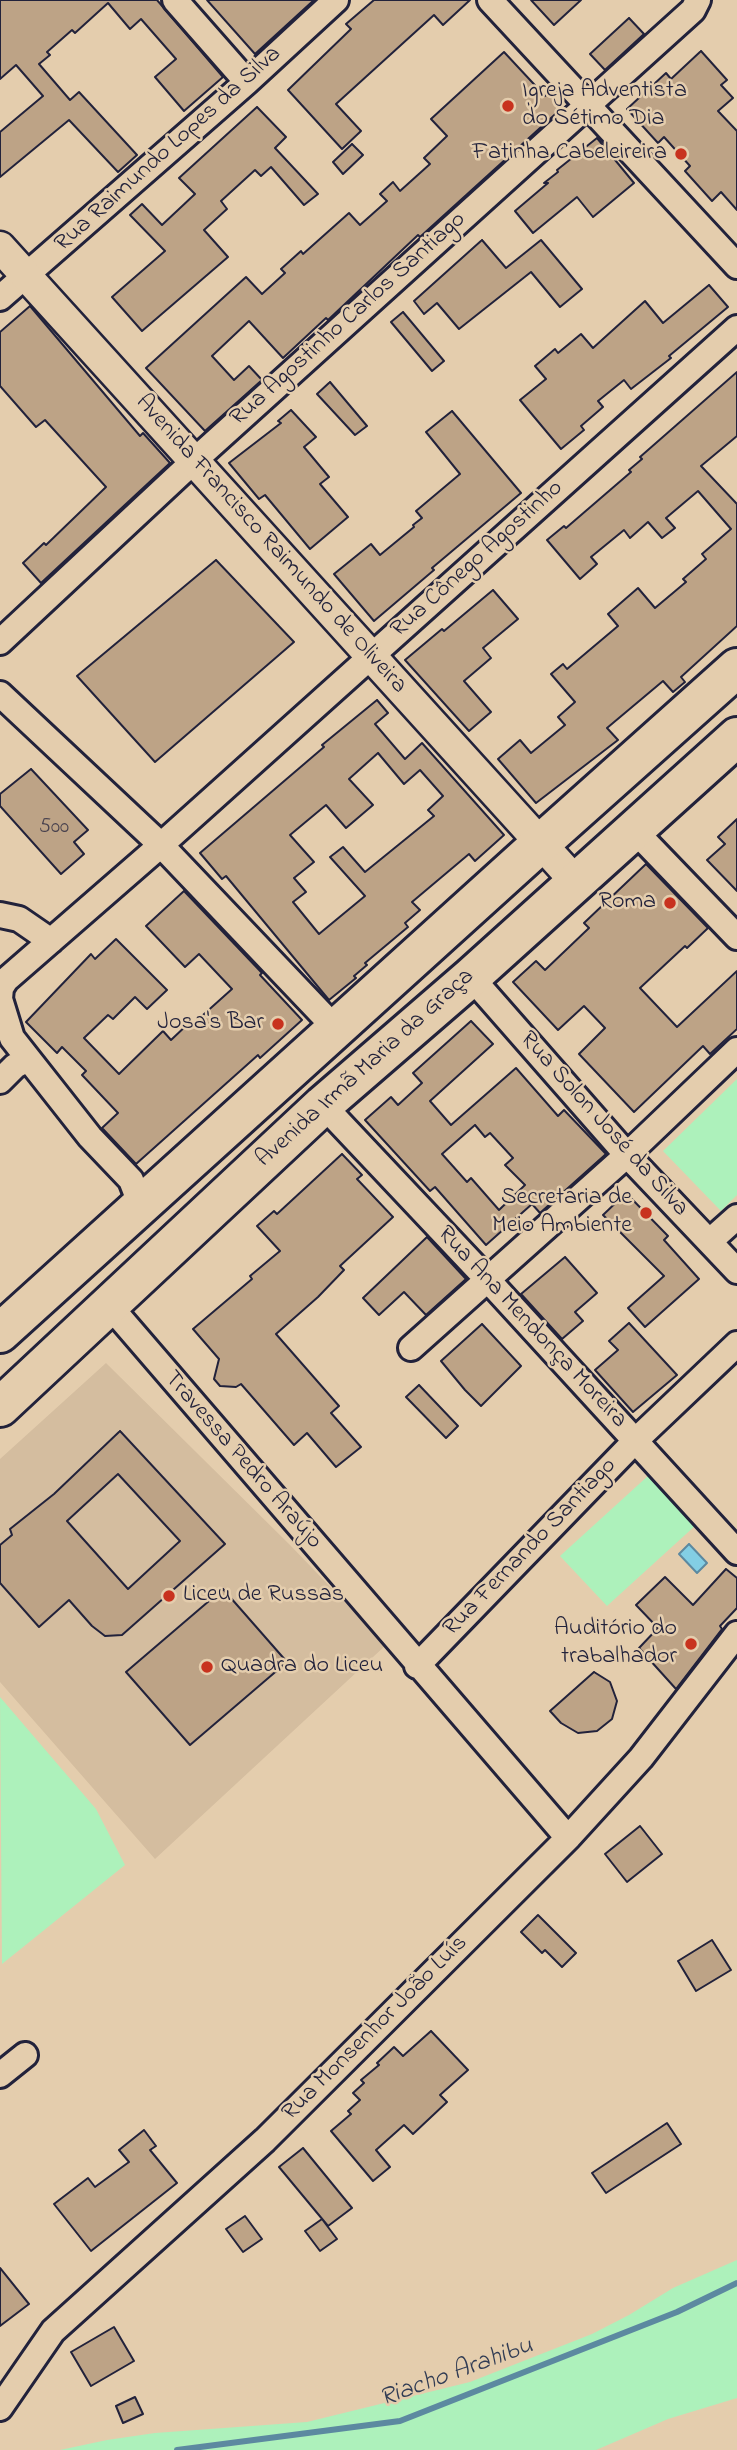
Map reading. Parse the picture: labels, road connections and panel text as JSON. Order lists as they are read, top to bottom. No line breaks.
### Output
{"streets":{"main road":["Avenida Irmã Maria da Graça"],"street":["Rua Raimundo Lopes da Silva","Rua Agostinho Carlos Santiago","Avenida Francisco Raimundo de Oliveira","Rua Cônego Agostinho","Rua Solon José da Silva","Rua Ana Mendonça Moreira","Travessa Pedro Araújo","Rua Fernando Santiago","Rua Monsenhor João Luís"]},"crossings":[["Rua Raimundo Lopes da Silva","Avenida Francisco Raimundo de Oliveira"],["Rua Agostinho Carlos Santiago","Avenida Francisco Raimundo de Oliveira"],["Avenida Francisco Raimundo de Oliveira","Rua Cônego Agostinho"],["Avenida Francisco Raimundo de Oliveira","Avenida Irmã Maria da Graça"],["Avenida Irmã Maria da Graça","Rua Solon José da Silva"],["Avenida Irmã Maria da Graça","Rua Ana Mendonça Moreira"],["Avenida Irmã Maria da Graça","Travessa Pedro Araújo"],["Rua Ana Mendonça Moreira","Rua Fernando Santiago"],["Travessa Pedro Araújo","Rua Fernando Santiago"],["Travessa Pedro Araújo","Rua Monsenhor João Luís"]],"water":["Riacho Arahibu"],"places":["Igreja Adventista do Sétimo Dia","Fatinha Cabeleireira","Roma","Josa's Bar","Secretaria de Meio Ambiente","Liceu de Russas","Auditório do trabalhador","Quadra do Liceu"],"house_numbers":["500"]}
